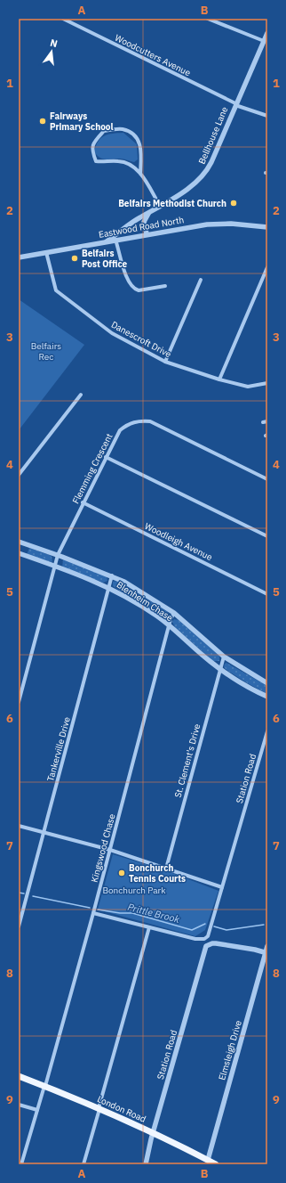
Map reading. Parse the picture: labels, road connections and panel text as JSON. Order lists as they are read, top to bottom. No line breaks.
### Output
{"streets":{"main road":["London Road"],"street":["Woodcutters Avenue","Bellhouse Lane","Eastwood Road North","Danescroft Drive","Flemming Crescent","Woodleigh Avenue","Blenheim Chase","Tankerville Drive","St. Clement's Drive","Station Road","Kingswood Chase","Elmsleigh Drive"]},"crossings":[["Woodcutters Avenue","Bellhouse Lane"],["Bellhouse Lane","Eastwood Road North"],["Eastwood Road North","Danescroft Drive"],["Flemming Crescent","Woodleigh Avenue"],["Flemming Crescent","Blenheim Chase"],["Blenheim Chase","Tankerville Drive"],["Blenheim Chase","St. Clement's Drive"],["Blenheim Chase","Kingswood Chase"],["Station Road","Elmsleigh Drive"],["Station Road","London Road"],["Kingswood Chase","London Road"],["Elmsleigh Drive","London Road"]],"water":["Prittle Brook"],"parks":["Belfairs Rec","Bonchurch Park"],"places":["Fairways Primary School","Belfairs Methodist Church","Belfairs Post Office","Bonchurch Tennis Courts"],"north":"top","grid":{"columns":["A","B"],"rows":["1","2","3","4","5","6","7","8","9"]}}
